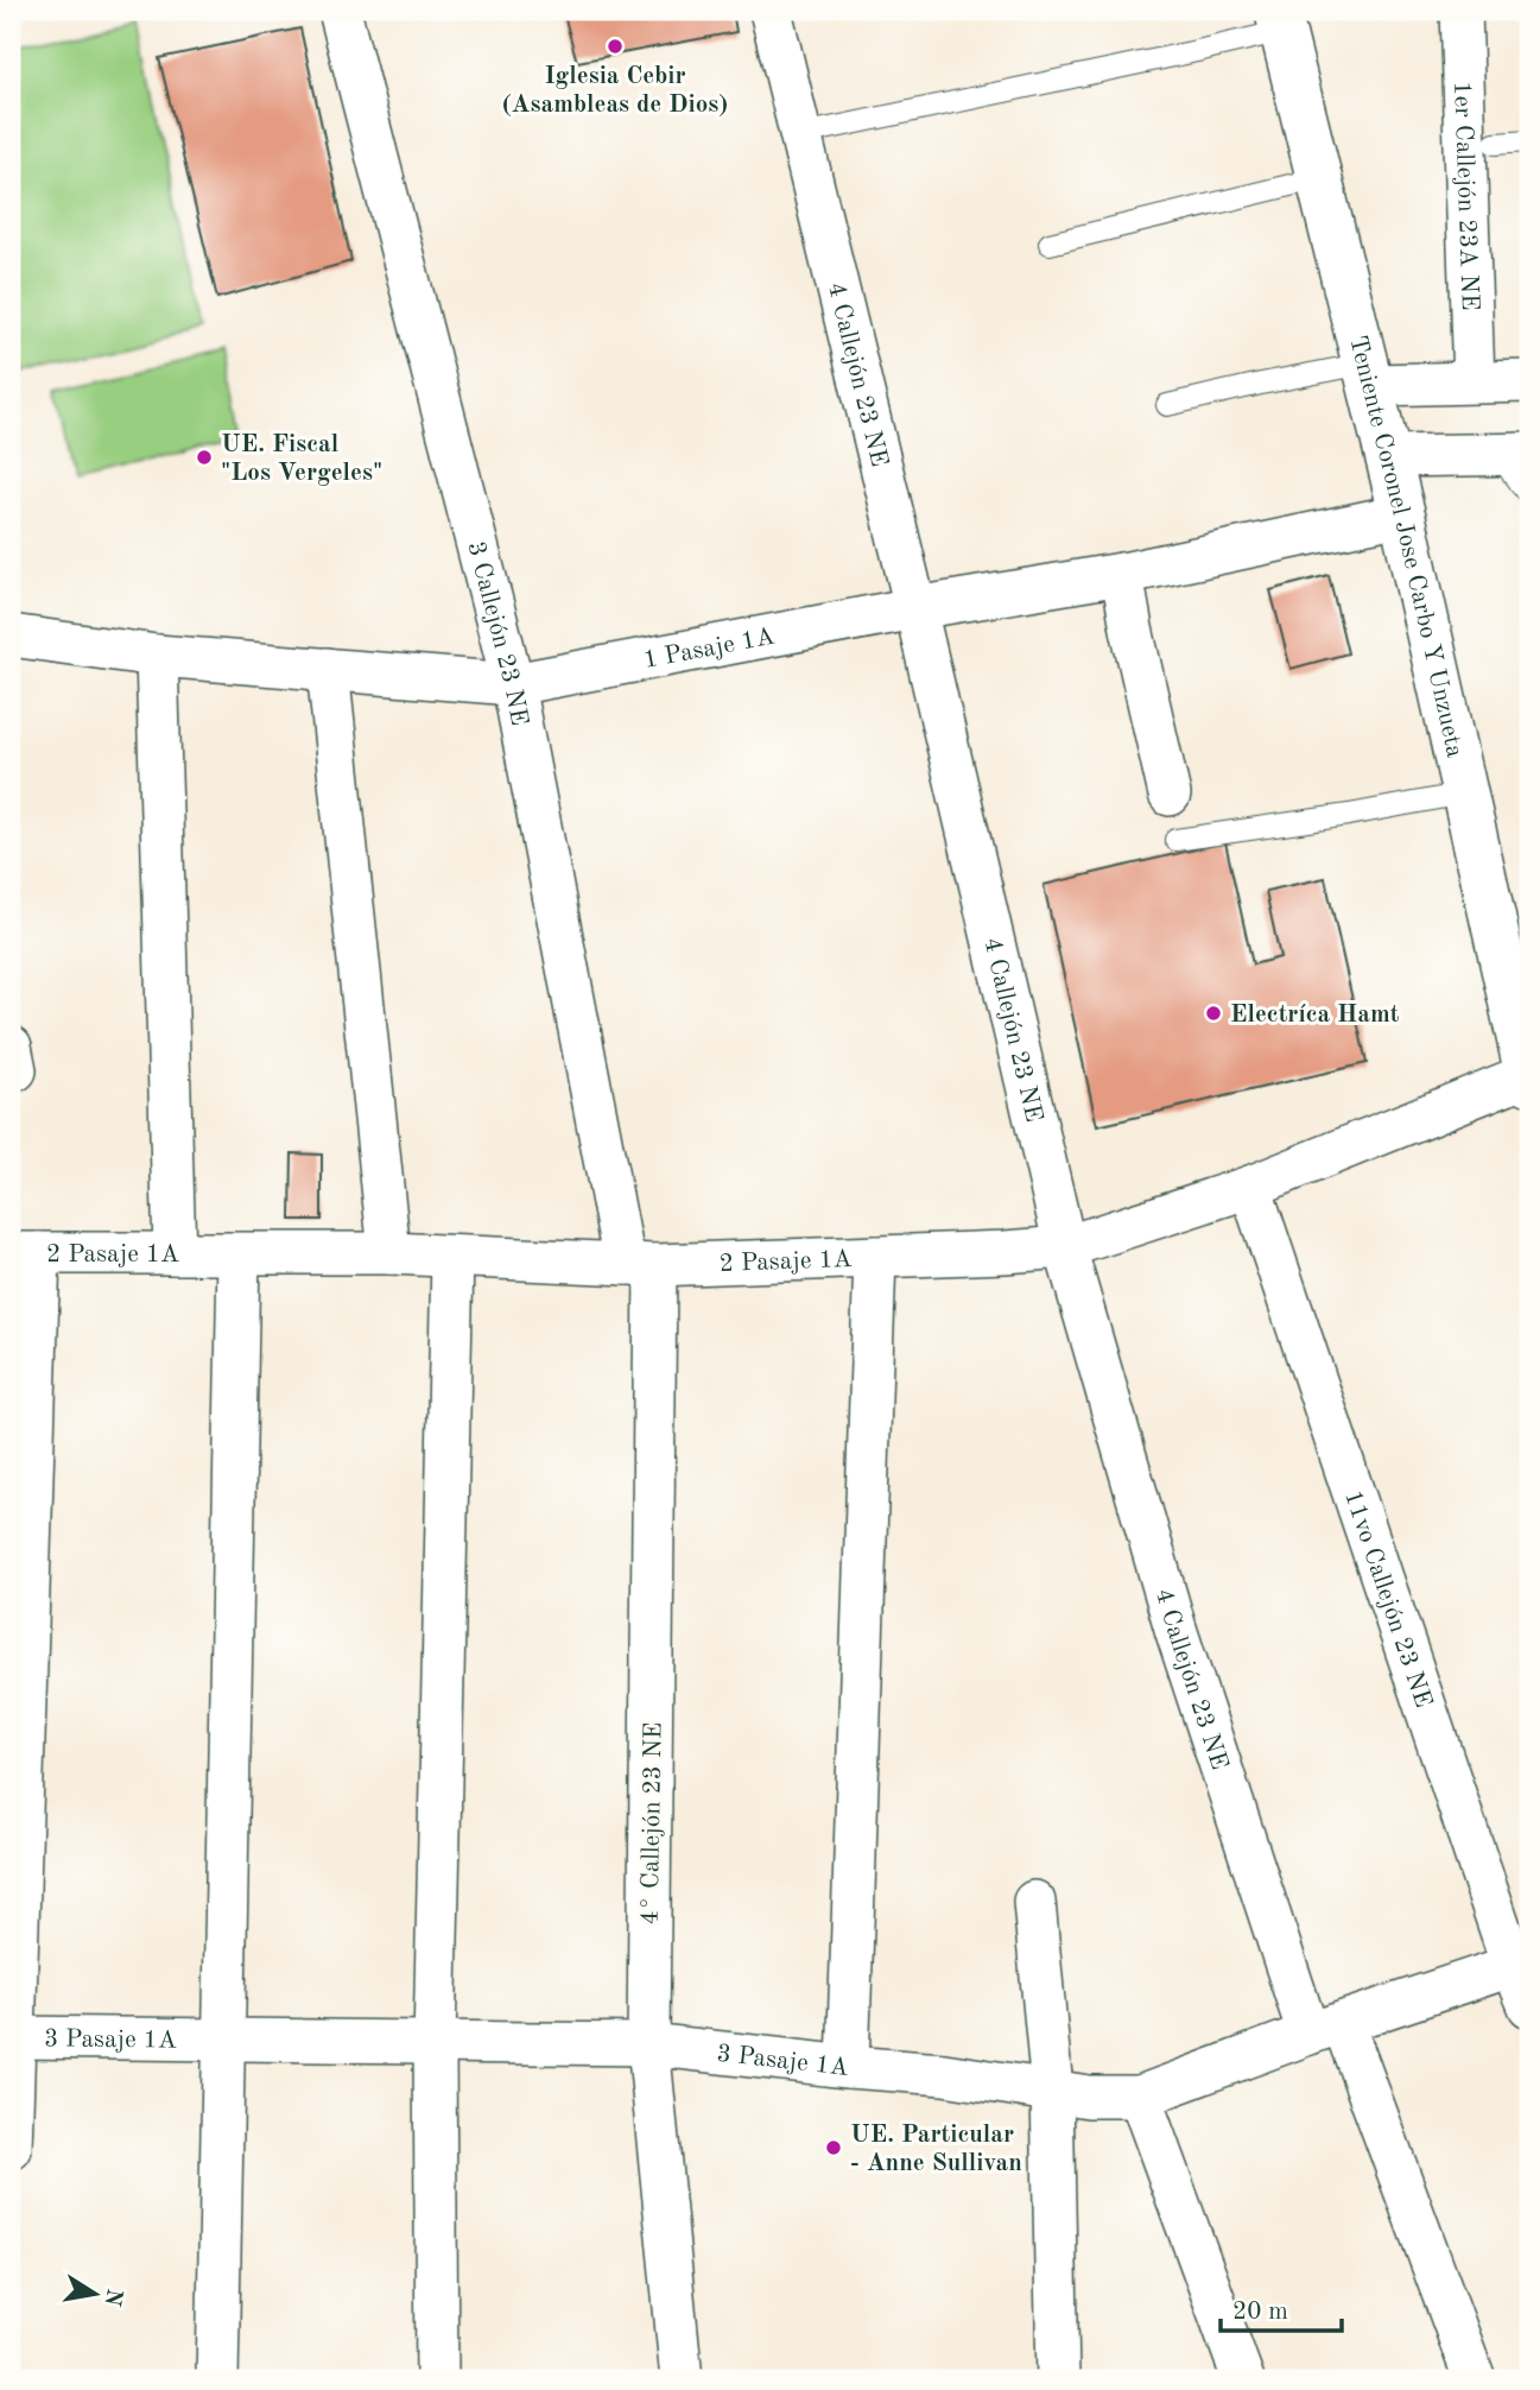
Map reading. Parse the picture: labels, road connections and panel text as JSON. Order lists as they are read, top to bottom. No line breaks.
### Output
{"streets":{"street":["1er Callejón 23A NE","4 Callejón 23 NE","Teniente Coronel Jose Carbo Y Unzueta","3 Callejón 23 NE","1 Pasaje 1A","2 Pasaje 1A","11vo Callejón 23 NE","4° Callejón 23 NE","3 Pasaje 1A"]},"crossings":[["4 Callejón 23 NE","1 Pasaje 1A"],["4 Callejón 23 NE","2 Pasaje 1A"],["4 Callejón 23 NE","3 Pasaje 1A"],["Teniente Coronel Jose Carbo Y Unzueta","1 Pasaje 1A"],["Teniente Coronel Jose Carbo Y Unzueta","2 Pasaje 1A"],["3 Callejón 23 NE","1 Pasaje 1A"],["3 Callejón 23 NE","2 Pasaje 1A"],["3 Callejón 23 NE","4° Callejón 23 NE"],["2 Pasaje 1A","11vo Callejón 23 NE"],["2 Pasaje 1A","4° Callejón 23 NE"],["11vo Callejón 23 NE","3 Pasaje 1A"],["4° Callejón 23 NE","3 Pasaje 1A"]],"places":["Iglesia Cebir (Asambleas de Dios)","UE. Fiscal \"Los Vergeles\"","Electríca Hamt","UE. Particular - Anne Sullivan"],"scale_bar":"20 m","north":"right"}
